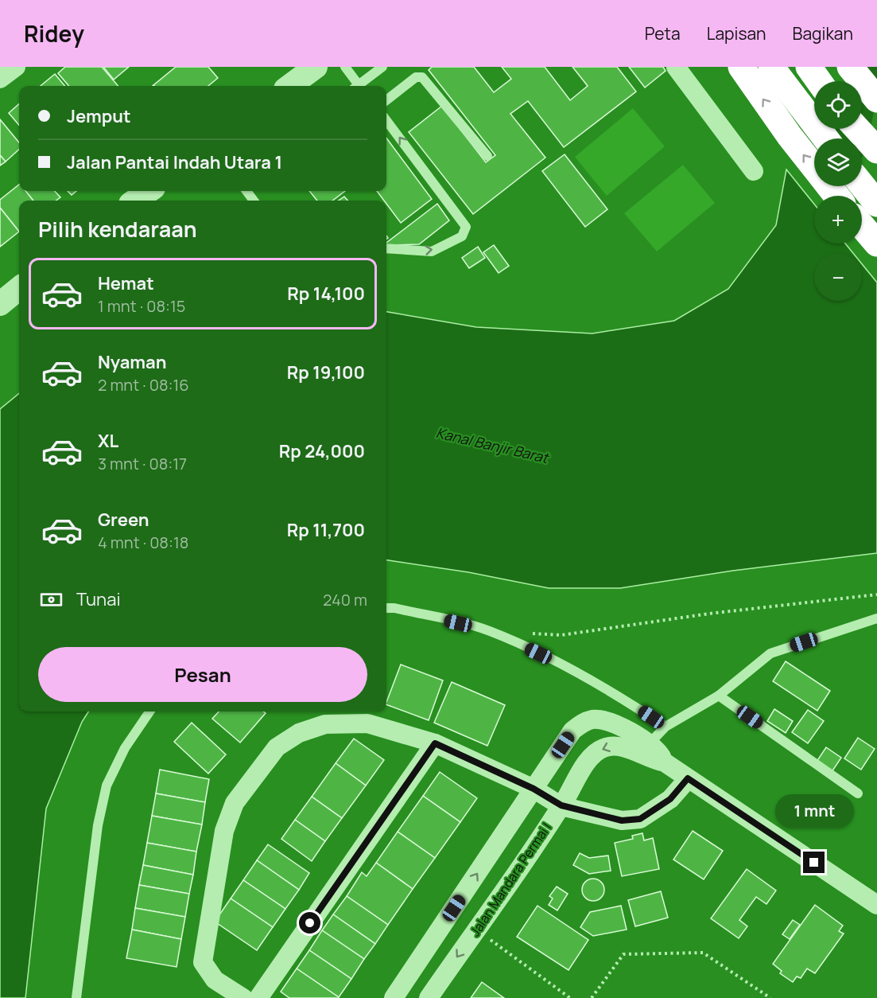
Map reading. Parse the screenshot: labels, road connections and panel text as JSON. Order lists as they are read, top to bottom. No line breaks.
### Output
{"streets":{"street":["Jalan Mandara Permai I"]},"water":["Kanal Banjir Barat"],"page":{"header":"Ridey","nav":["Peta","Lapisan","Bagikan"],"map_buttons":["+","−"],"banner":["Jemput","Jalan Pantai Indah Utara 1"],"heading":"Pilih kendaraan","list":[{"name":"Hemat","note":"1 mnt · 08:15","value":"Rp 14,100"},{"name":"Nyaman","note":"2 mnt · 08:16","value":"Rp 19,100"},{"name":"XL","note":"3 mnt · 08:17","value":"Rp 24,000"},{"name":"Green","note":"4 mnt · 08:18","value":"Rp 11,700"}],"pay":["Tunai","240 m"],"buttons":"Pesan","bubble":"1 mnt"}}
